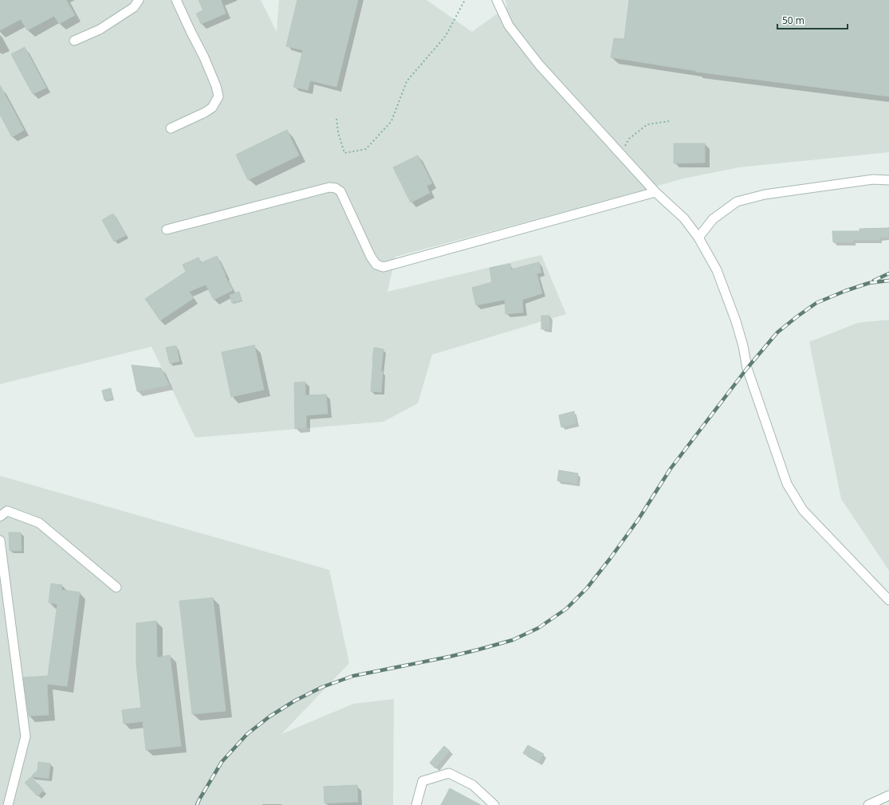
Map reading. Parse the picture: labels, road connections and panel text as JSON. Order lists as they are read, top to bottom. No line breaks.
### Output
{"scale_bar":"50 m"}
